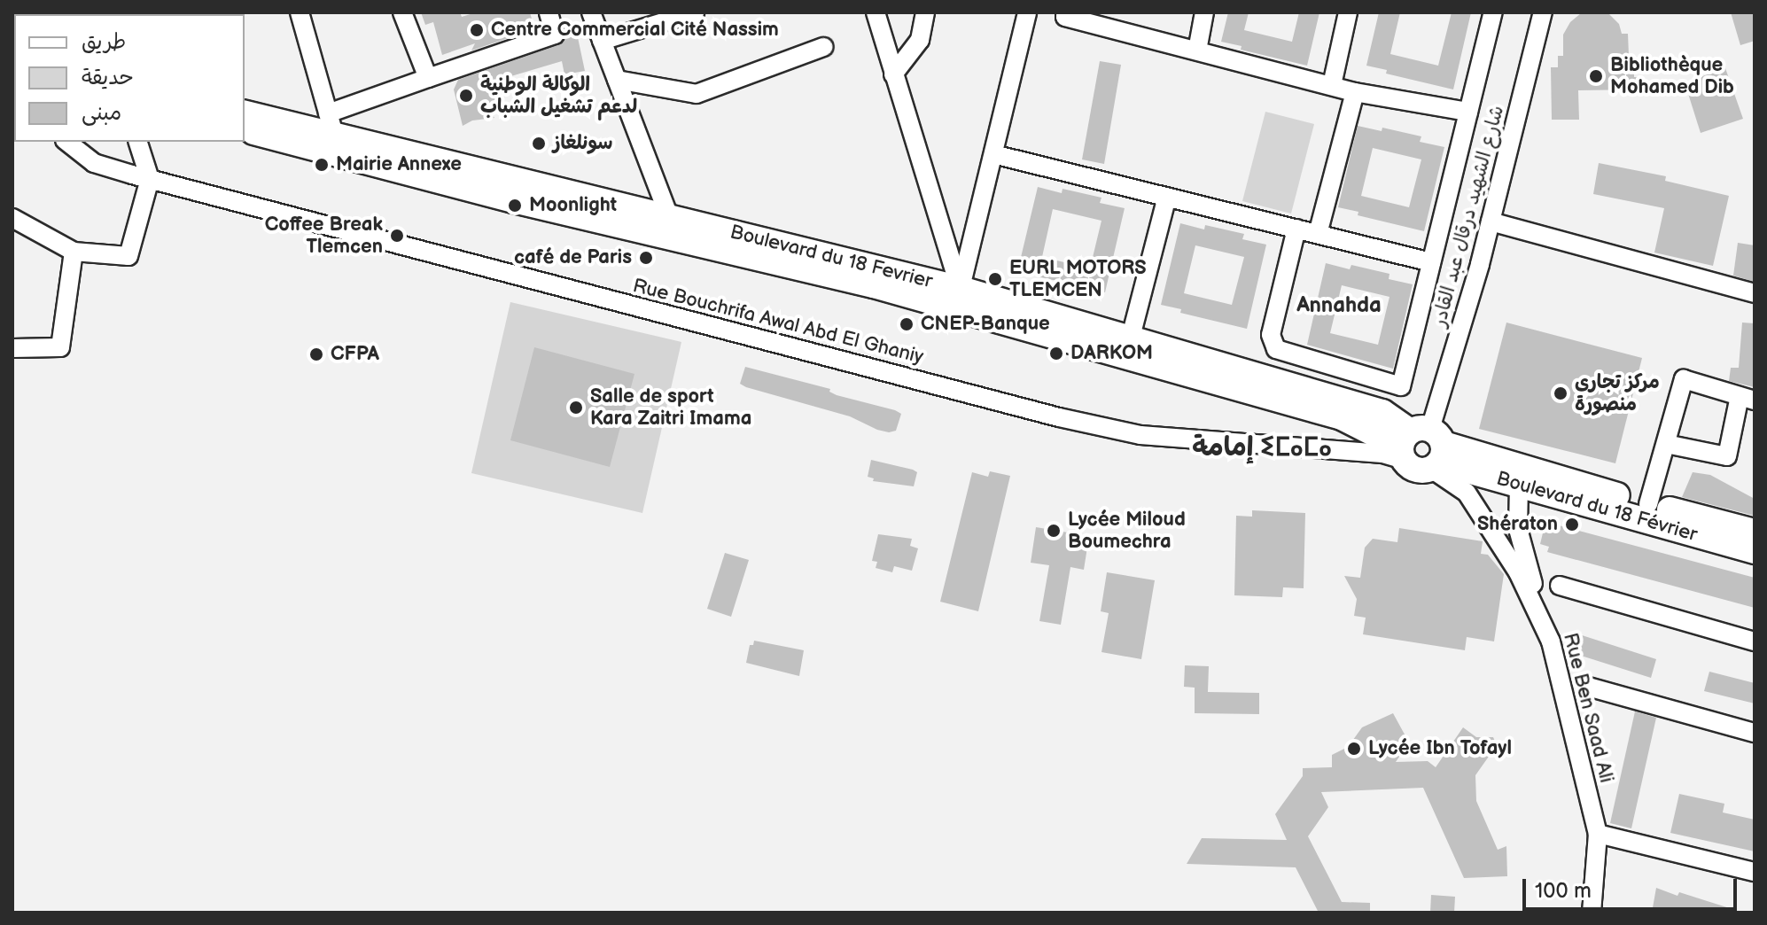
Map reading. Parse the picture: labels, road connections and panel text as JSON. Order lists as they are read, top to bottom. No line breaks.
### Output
{"streets":{"main road":["Boulevard du 18 Fevrier","Boulevard du 18 Février"],"street":["شارع الشهيد درقال عبد القادر","Rue Bouchrifa Awal Abd El Ghaniy","Rue Ben Saad Ali"]},"crossings":[["شارع الشهيد درقال عبد القادر","Boulevard du 18 Fevrier"],["شارع الشهيد درقال عبد القادر","Rue Bouchrifa Awal Abd El Ghaniy"],["شارع الشهيد درقال عبد القادر","Boulevard du 18 Février"],["شارع الشهيد درقال عبد القادر","Rue Ben Saad Ali"],["Boulevard du 18 Fevrier","Rue Bouchrifa Awal Abd El Ghaniy"],["Boulevard du 18 Fevrier","Boulevard du 18 Février"],["Boulevard du 18 Fevrier","Rue Ben Saad Ali"],["Rue Bouchrifa Awal Abd El Ghaniy","Boulevard du 18 Février"],["Rue Bouchrifa Awal Abd El Ghaniy","Rue Ben Saad Ali"],["Boulevard du 18 Février","Rue Ben Saad Ali"]],"districts":["Annahda","إمامة ⵉⵎⴰⵎⴰ"],"places":["Centre Commercial Cité Nassim","Bibliothèque Mohamed Dib","الوكالة الوطنية لدعم تشغيل الشباب","سونلغاز","Mairie Annexe","Moonlight","Coffee Break Tlemcen","café de Paris","EURL MOTORS TLEMCEN","CNEP-Banque","DARKOM","CFPA","مركز تجاري منصورة","Salle de sport Kara Zaitri Imama","Shératon","Lycée Miloud Boumechra","Lycée Ibn Tofayl"],"legend":["طريق","حديقة","مبنى"],"scale_bar":"100 m"}
